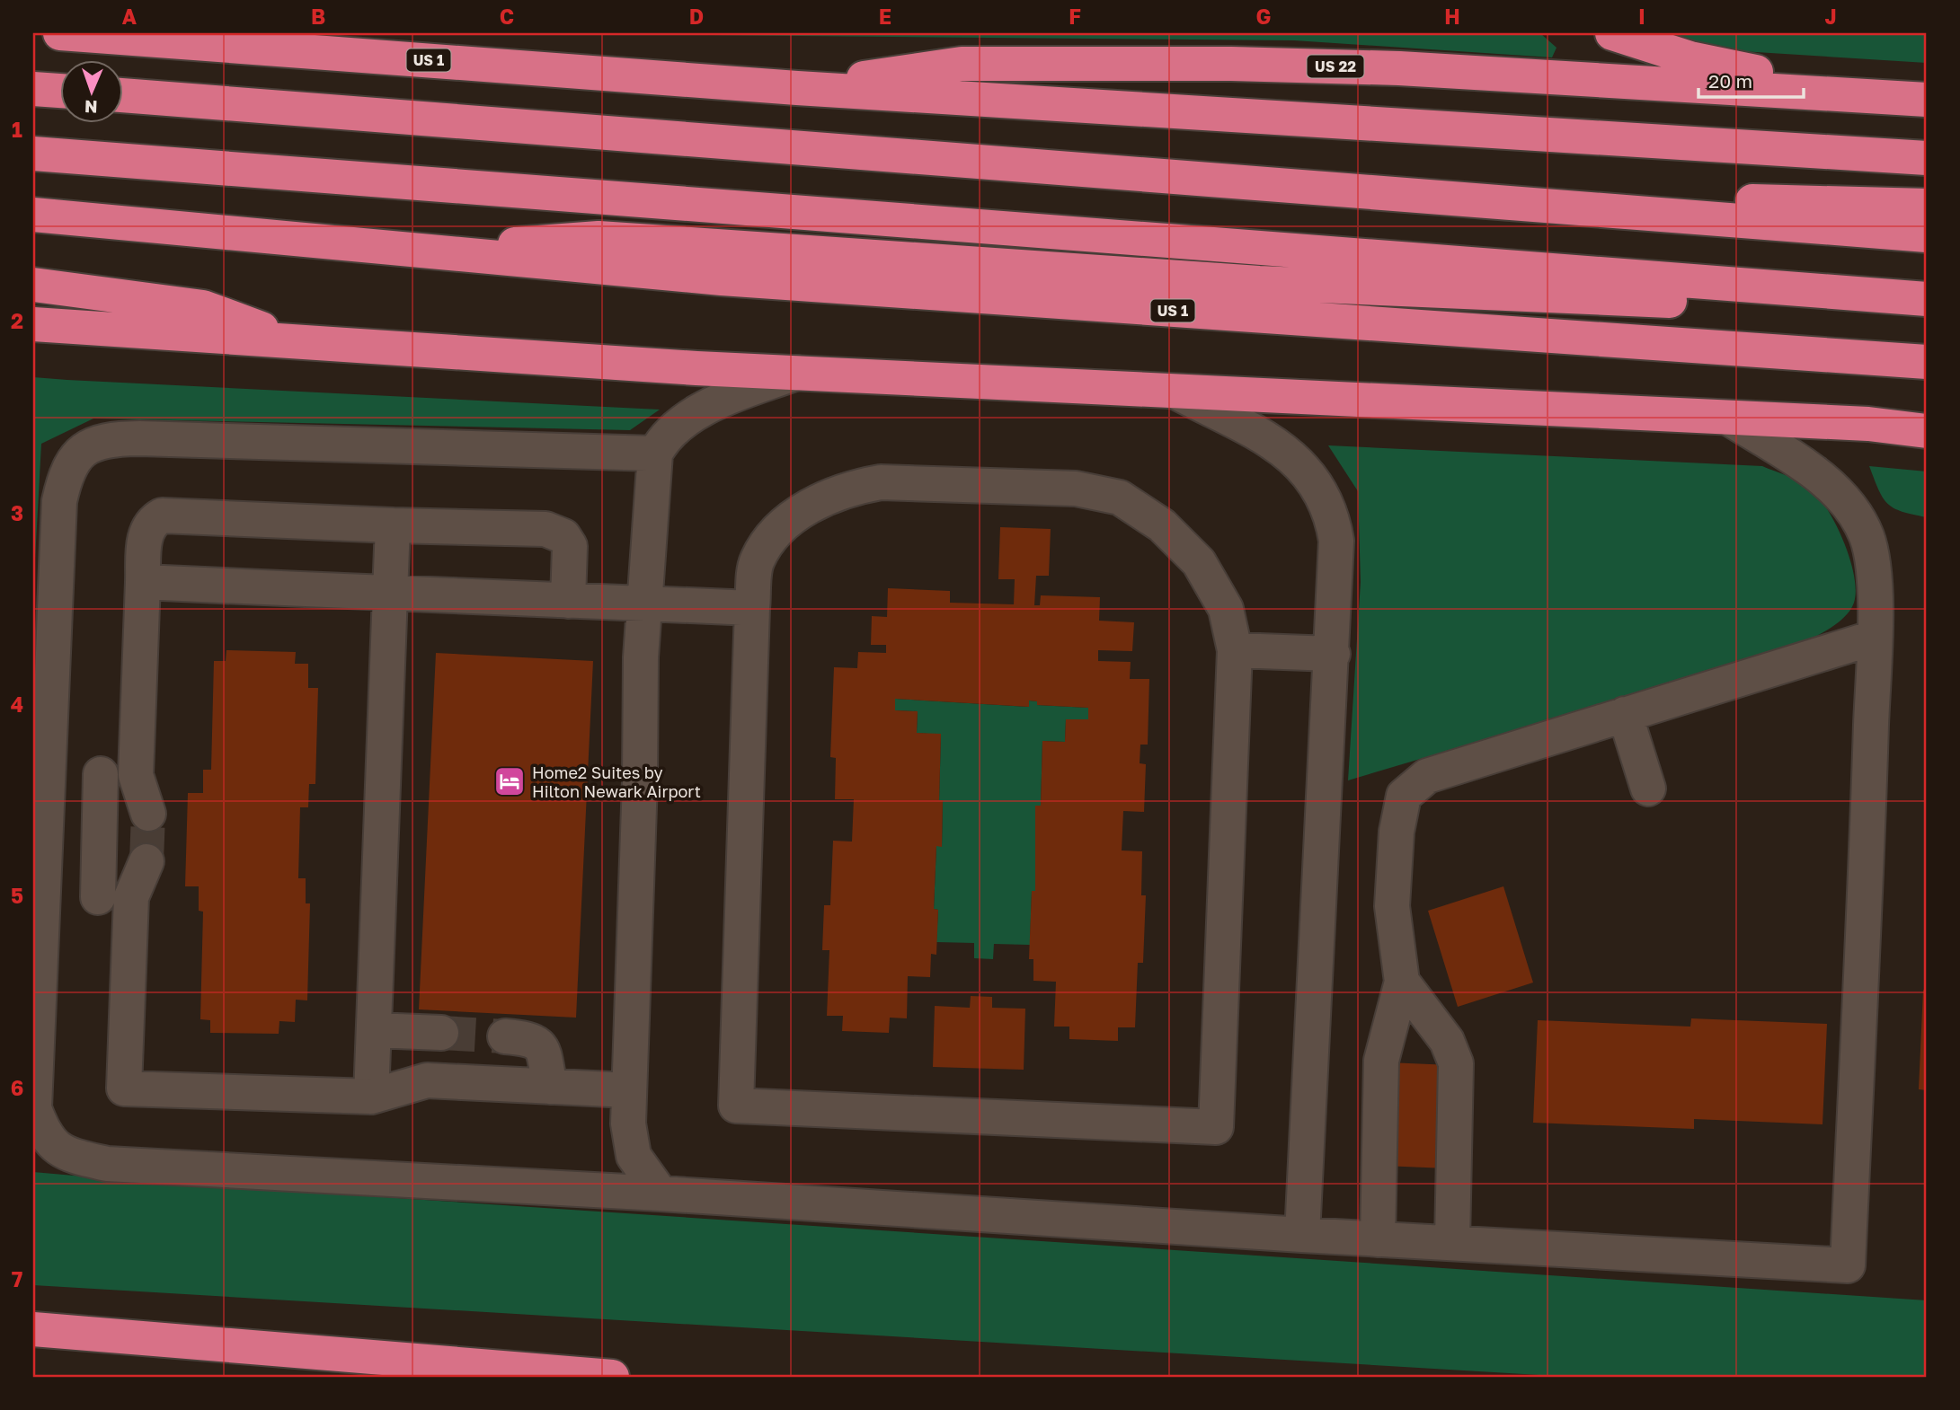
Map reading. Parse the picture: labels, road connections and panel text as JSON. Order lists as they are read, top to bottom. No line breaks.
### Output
{"streets":{"highway":["US 1","US 22"]},"crossings":[["US 1","US 22"]],"places":{"hotel":["Home2 Suites by Hilton Newark Airport"]},"scale_bar":"20 m","north":"bottom","grid":{"columns":["A","B","C","D","E","F","G","H","I","J"],"rows":["1","2","3","4","5","6","7"]}}
